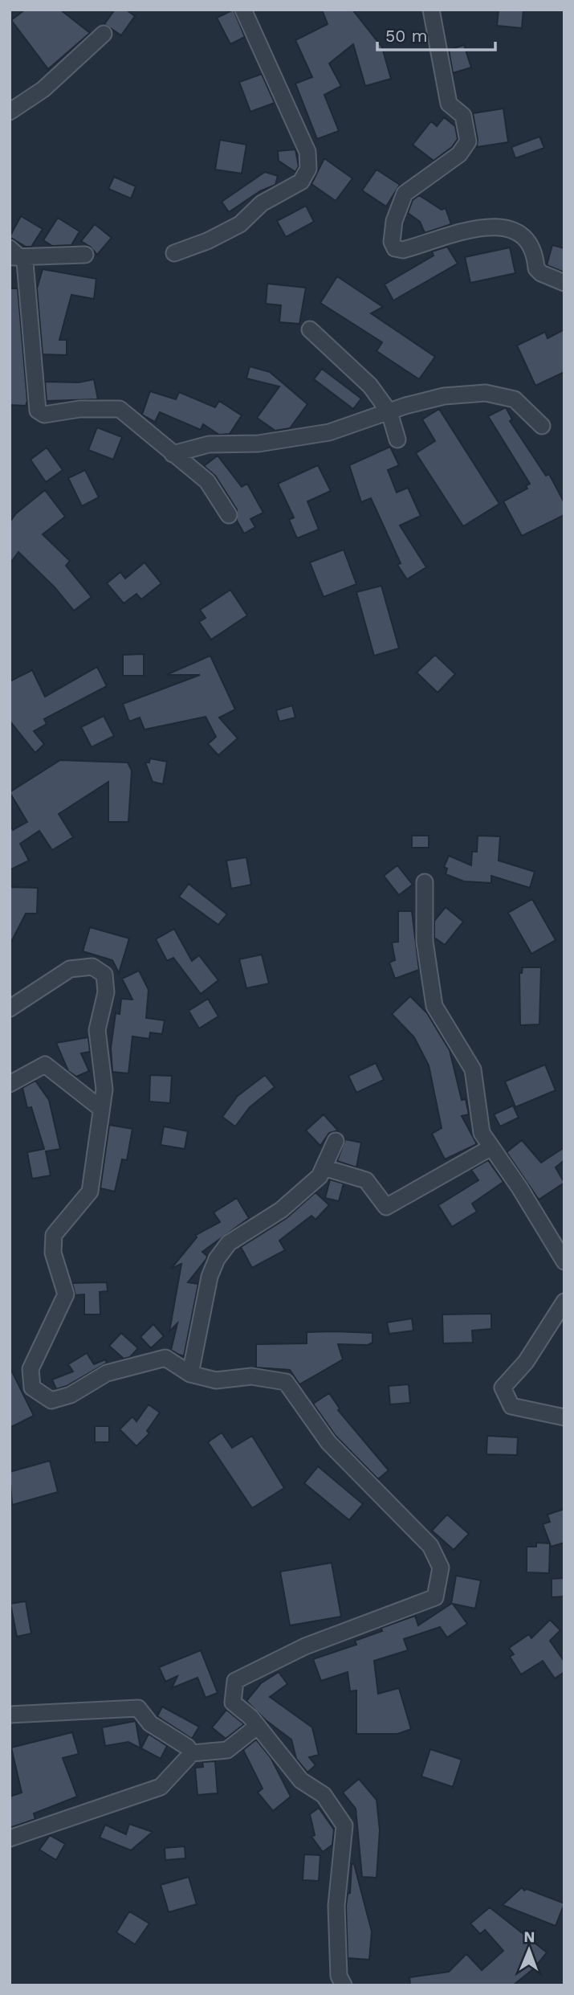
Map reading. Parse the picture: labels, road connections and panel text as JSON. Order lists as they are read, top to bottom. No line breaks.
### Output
{"scale_bar":"50 m","north":"top"}
